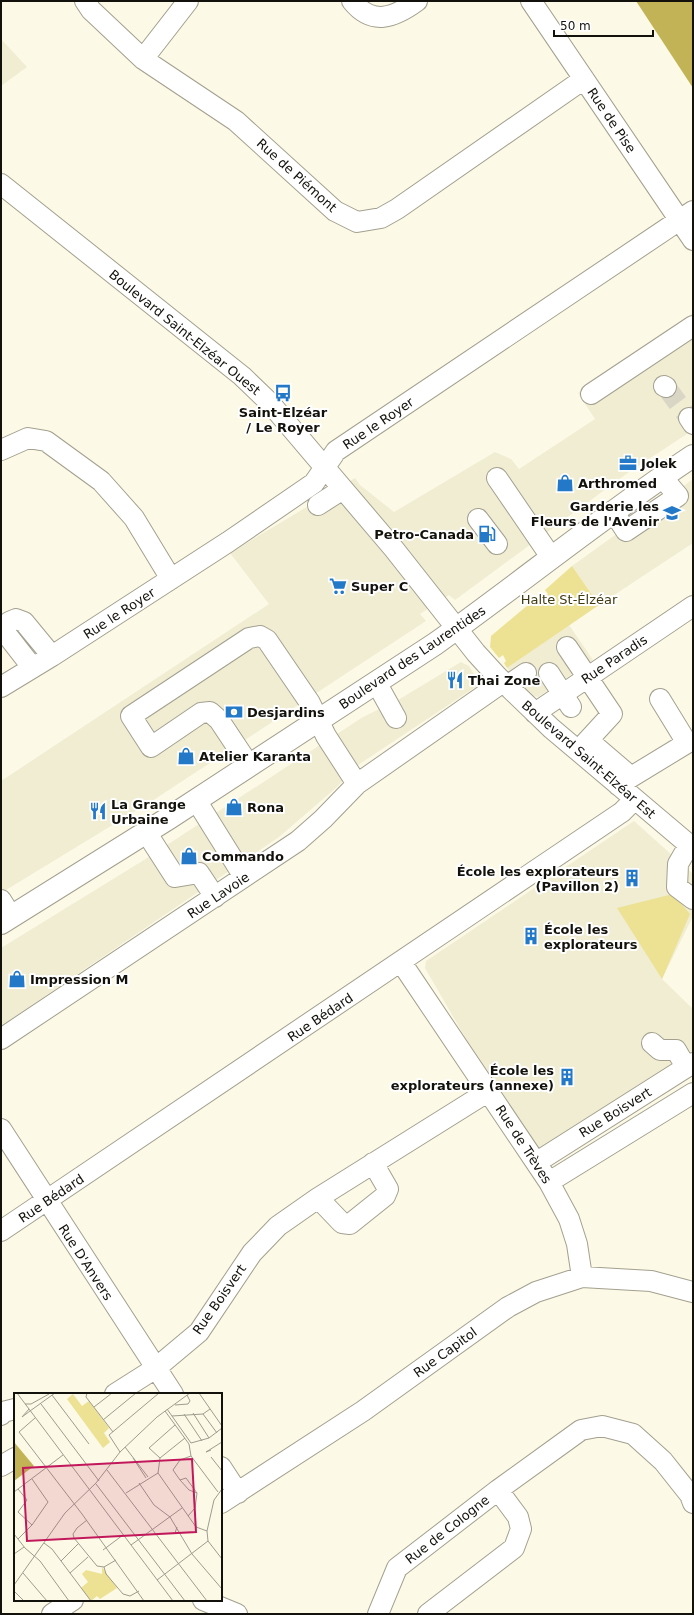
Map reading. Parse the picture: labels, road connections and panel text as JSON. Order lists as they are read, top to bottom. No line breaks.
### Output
{"streets":{"main road":["Boulevard des Laurentides"],"street":["Rue de Pise","Rue de Piémont","Boulevard Saint-Elzéar Ouest","Rue le Royer","Rue Paradis","Boulevard Saint-Elzéar Est","Rue Lavoie","Rue Bédard","Rue Boisvert","Rue de Trèves","Rue D'Anvers","Rue Capitol","Rue de Cologne"]},"crossings":[["Rue de Pise","Rue de Piémont"],["Rue de Pise","Rue le Royer"],["Boulevard Saint-Elzéar Ouest","Rue le Royer"],["Boulevard Saint-Elzéar Ouest","Boulevard des Laurentides"],["Boulevard Saint-Elzéar Ouest","Boulevard Saint-Elzéar Est"],["Boulevard des Laurentides","Boulevard Saint-Elzéar Est"],["Rue Paradis","Boulevard Saint-Elzéar Est"],["Boulevard Saint-Elzéar Est","Rue Lavoie"],["Boulevard Saint-Elzéar Est","Rue Bédard"],["Rue Bédard","Rue de Trèves"],["Rue Bédard","Rue D'Anvers"],["Rue Boisvert","Rue de Trèves"],["Rue Boisvert","Rue D'Anvers"],["Rue de Trèves","Rue Capitol"]],"parks":["Halte St-Élzéar"],"places":{"bus stop":["Saint-Elzéar / Le Royer"],"office":["Jolek"],"shop":["Arthromed","Atelier Karanta","Rona","Commando","Impression M"],"school or university":["Garderie les Fleurs de l'Avenir"],"fuel station":["Petro-Canada"],"supermarket":["Super C"],"restaurant":["Thai Zone","La Grange Urbaine"],"bank":["Desjardins"],"building":["École les explorateurs (Pavillon 2)","École les explorateurs","École les explorateurs (annexe)"]},"scale_bar":"50 m"}
